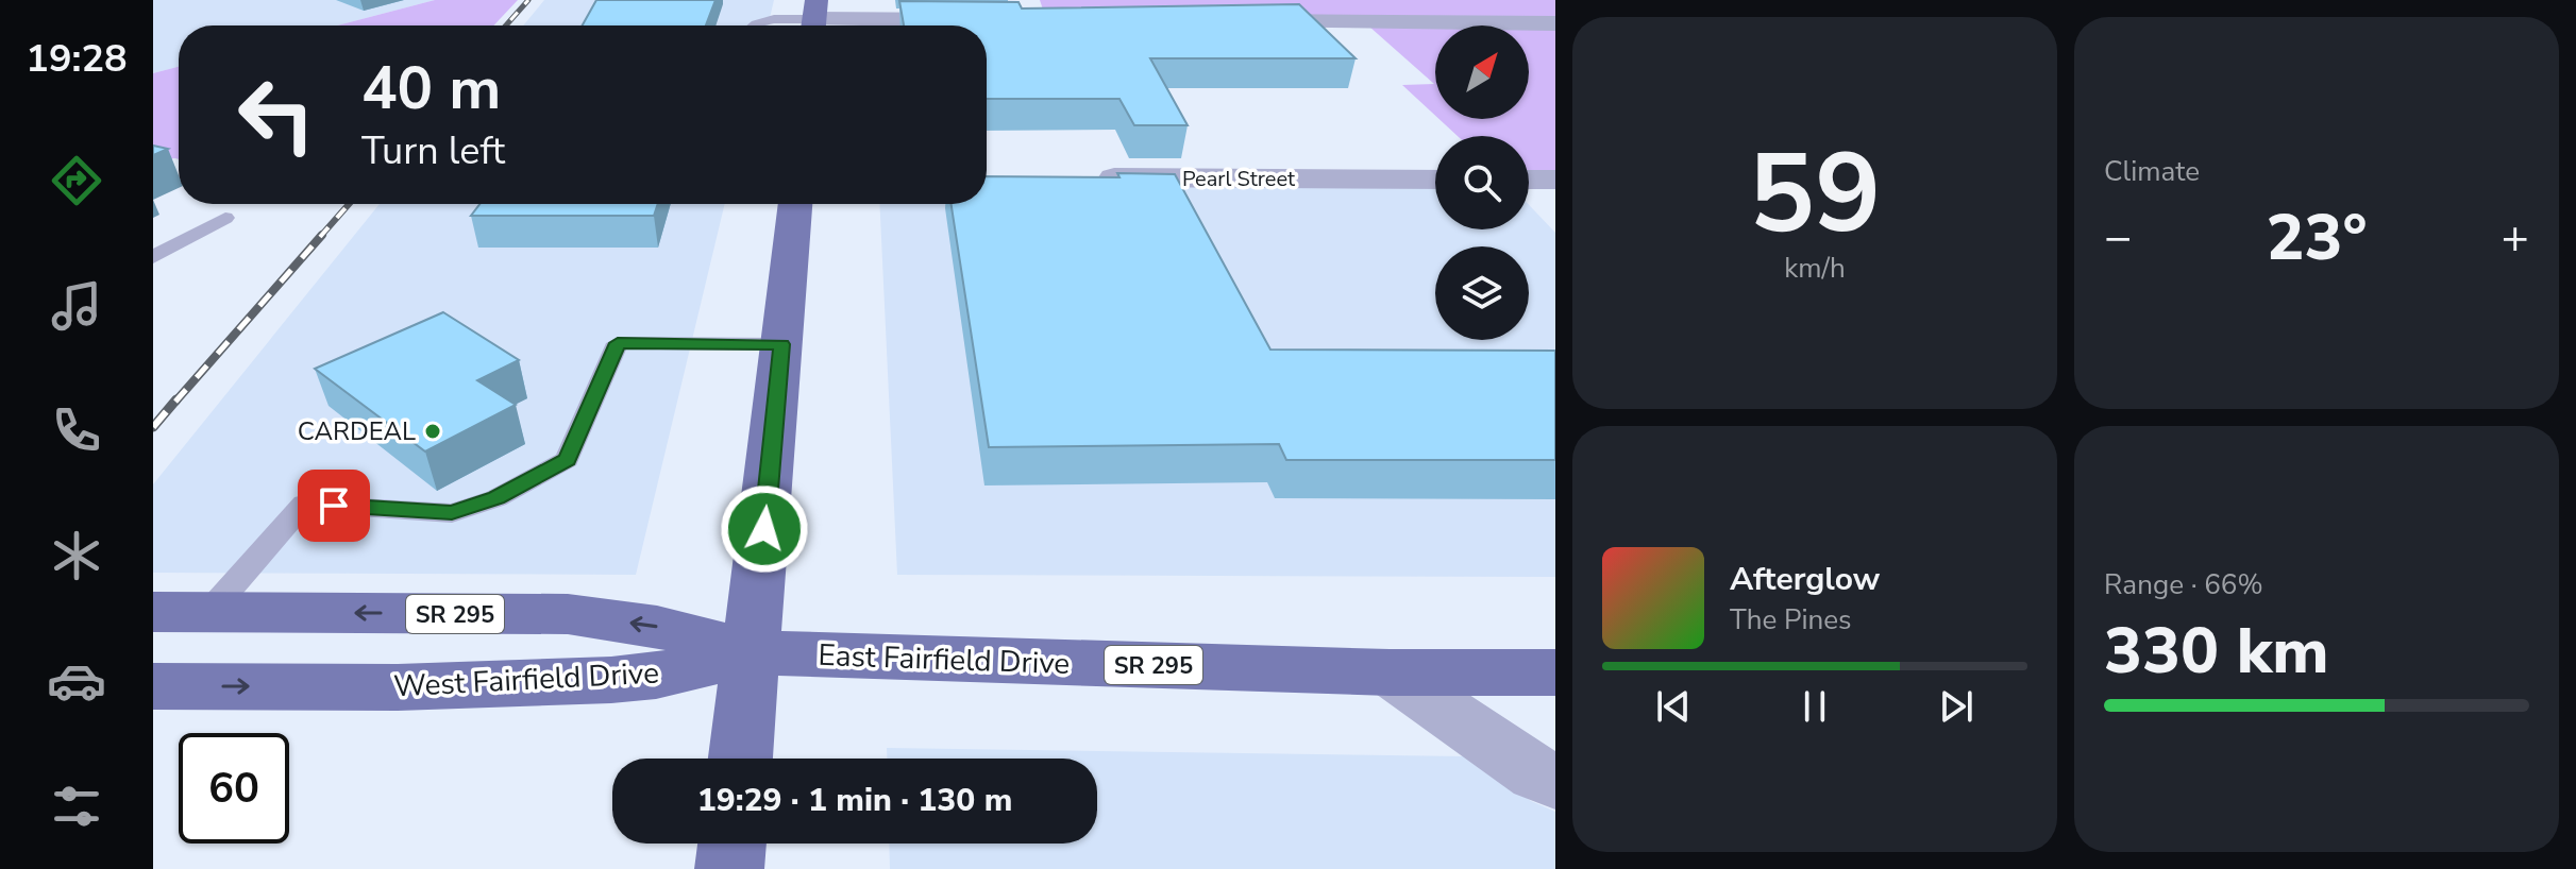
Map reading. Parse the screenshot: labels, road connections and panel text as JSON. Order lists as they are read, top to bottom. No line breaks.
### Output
{"streets":{"main road":["SR 295","East Fairfield Drive","West Fairfield Drive"],"street":["Pearl Street"]},"crossings":[["East Fairfield Drive","West Fairfield Drive"]],"places":["CARDEAL"],"north":"top right","page":{"tabs":"19:28","tile":[["59","km/h"],"Climate",["Range · 66%","330 km"]],"turn":["40 m","Turn left"],"heat":["−","23°","+"],"song":["Afterglow","The Pines"],"limit":"60","trip":"19:29 · 1 min · 130 m"}}
